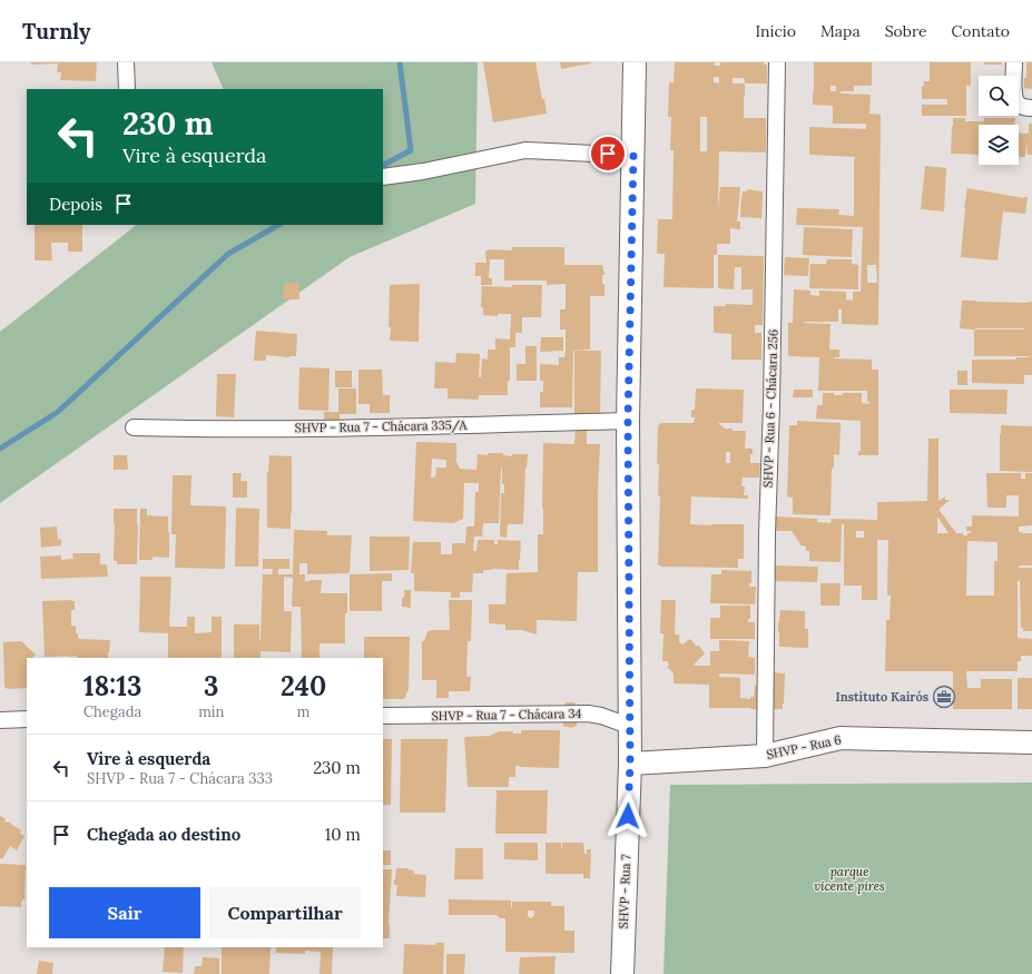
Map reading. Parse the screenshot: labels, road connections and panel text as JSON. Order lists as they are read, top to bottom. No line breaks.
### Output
{"streets":{"street":["SHVP - Rua 6 - Chácara 256","SHVP - Rua 7 - Chácara 335/A","SHVP - Rua 7 - Chácara 34","SHVP - Rua 6","SHVP - Rua 7"]},"crossings":[["SHVP - Rua 6 - Chácara 256","SHVP - Rua 6"],["SHVP - Rua 7 - Chácara 335/A","SHVP - Rua 7"],["SHVP - Rua 7 - Chácara 34","SHVP - Rua 7"],["SHVP - Rua 6","SHVP - Rua 7"]],"parks":["parque vicente pires"],"places":{"office":["Instituto Kairós"]},"page":{"header":"Turnly","nav":["Início","Mapa","Sobre","Contato"],"turn":["230 m","Vire à esquerda"],"then":"Depois","eta":["18:13","Chegada","3","min","240","m"],"list":[{"name":"Vire à esquerda","note":"SHVP - Rua 7 - Chácara 333","value":"230 m"},{"name":"Chegada ao destino","value":"10 m"}],"buttons":["Sair","Compartilhar"]}}
